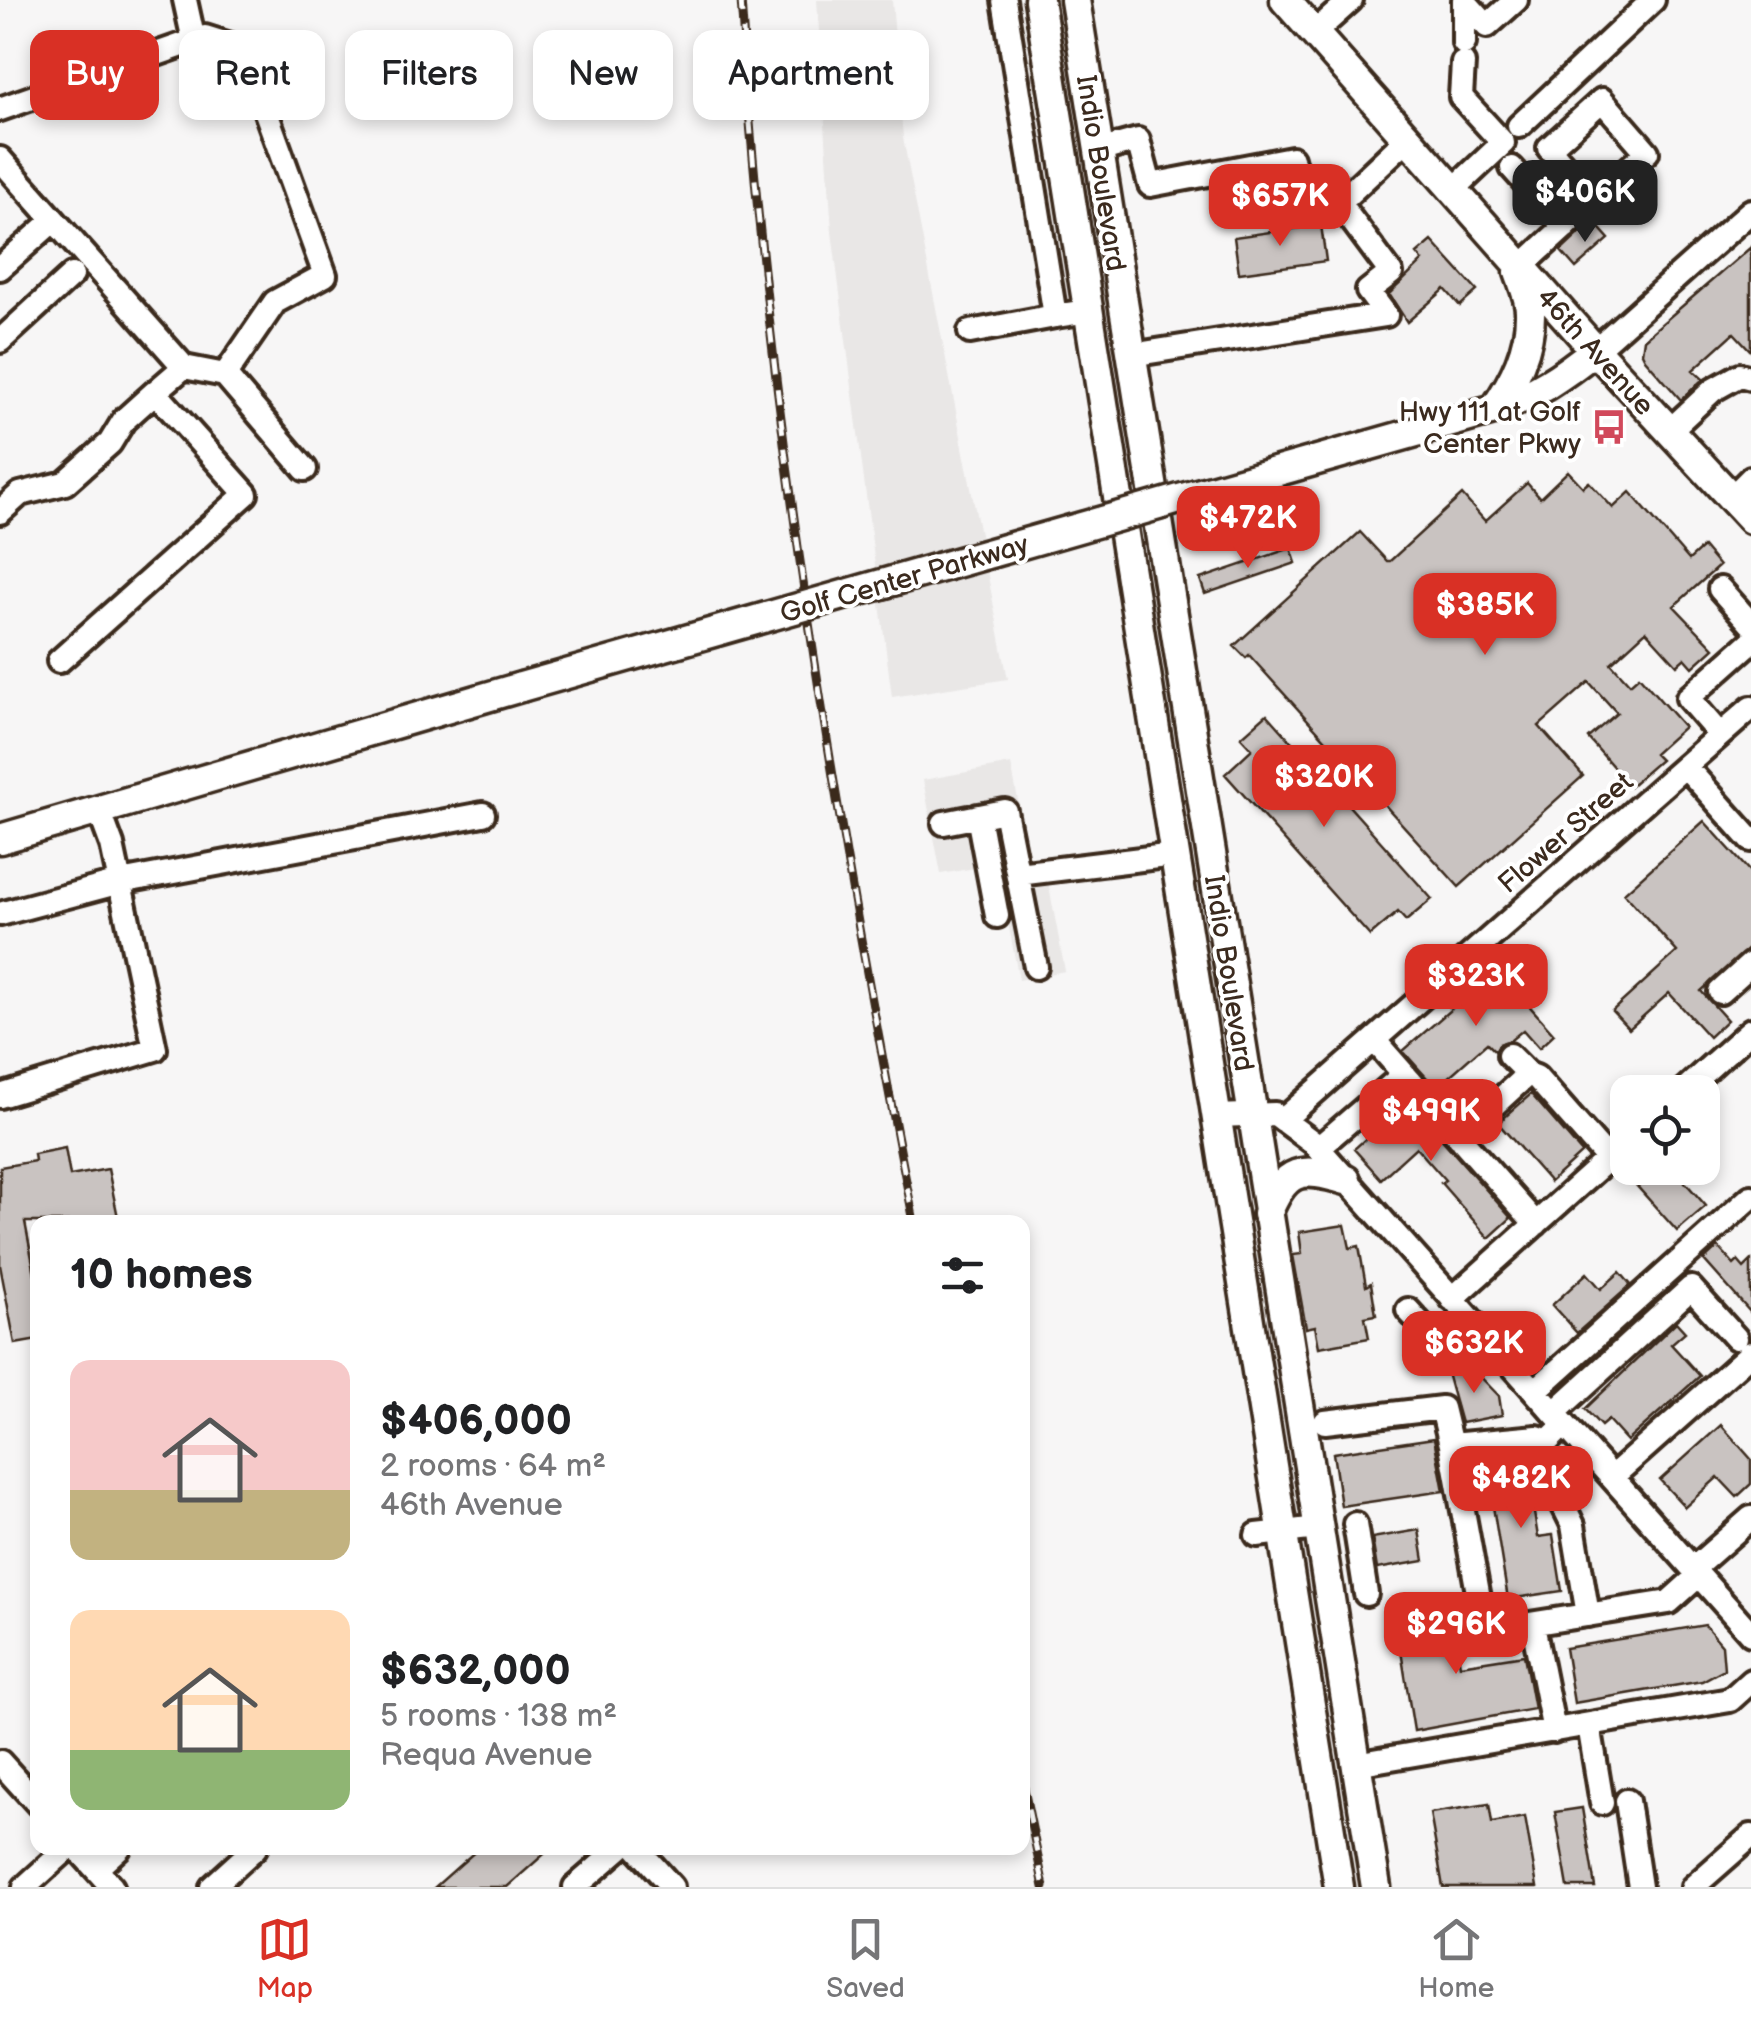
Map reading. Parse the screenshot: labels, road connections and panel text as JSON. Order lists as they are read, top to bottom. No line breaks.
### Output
{"streets":{"main road":["Indio Boulevard","46th Avenue","Golf Center Parkway"],"street":["Flower Street"]},"crossings":[["46th Avenue","Golf Center Parkway"]],"places":{"bus stop":["Hwy 111 at Golf Center Pkwy"]},"page":{"chip":["Buy","Rent","Filters","New","Apartment"],"price":["$406K","$657K","$472K","$385K","$320K","$323K","$499K","$632K","$482K","$296K"],"heading":"10 homes","list":[{"name":"$406,000","note":"2 rooms · 64 m² · 46th Avenue"},{"name":"$632,000","note":"5 rooms · 138 m² · Requa Avenue"}],"tabs":["Map","Saved","Home"]}}
